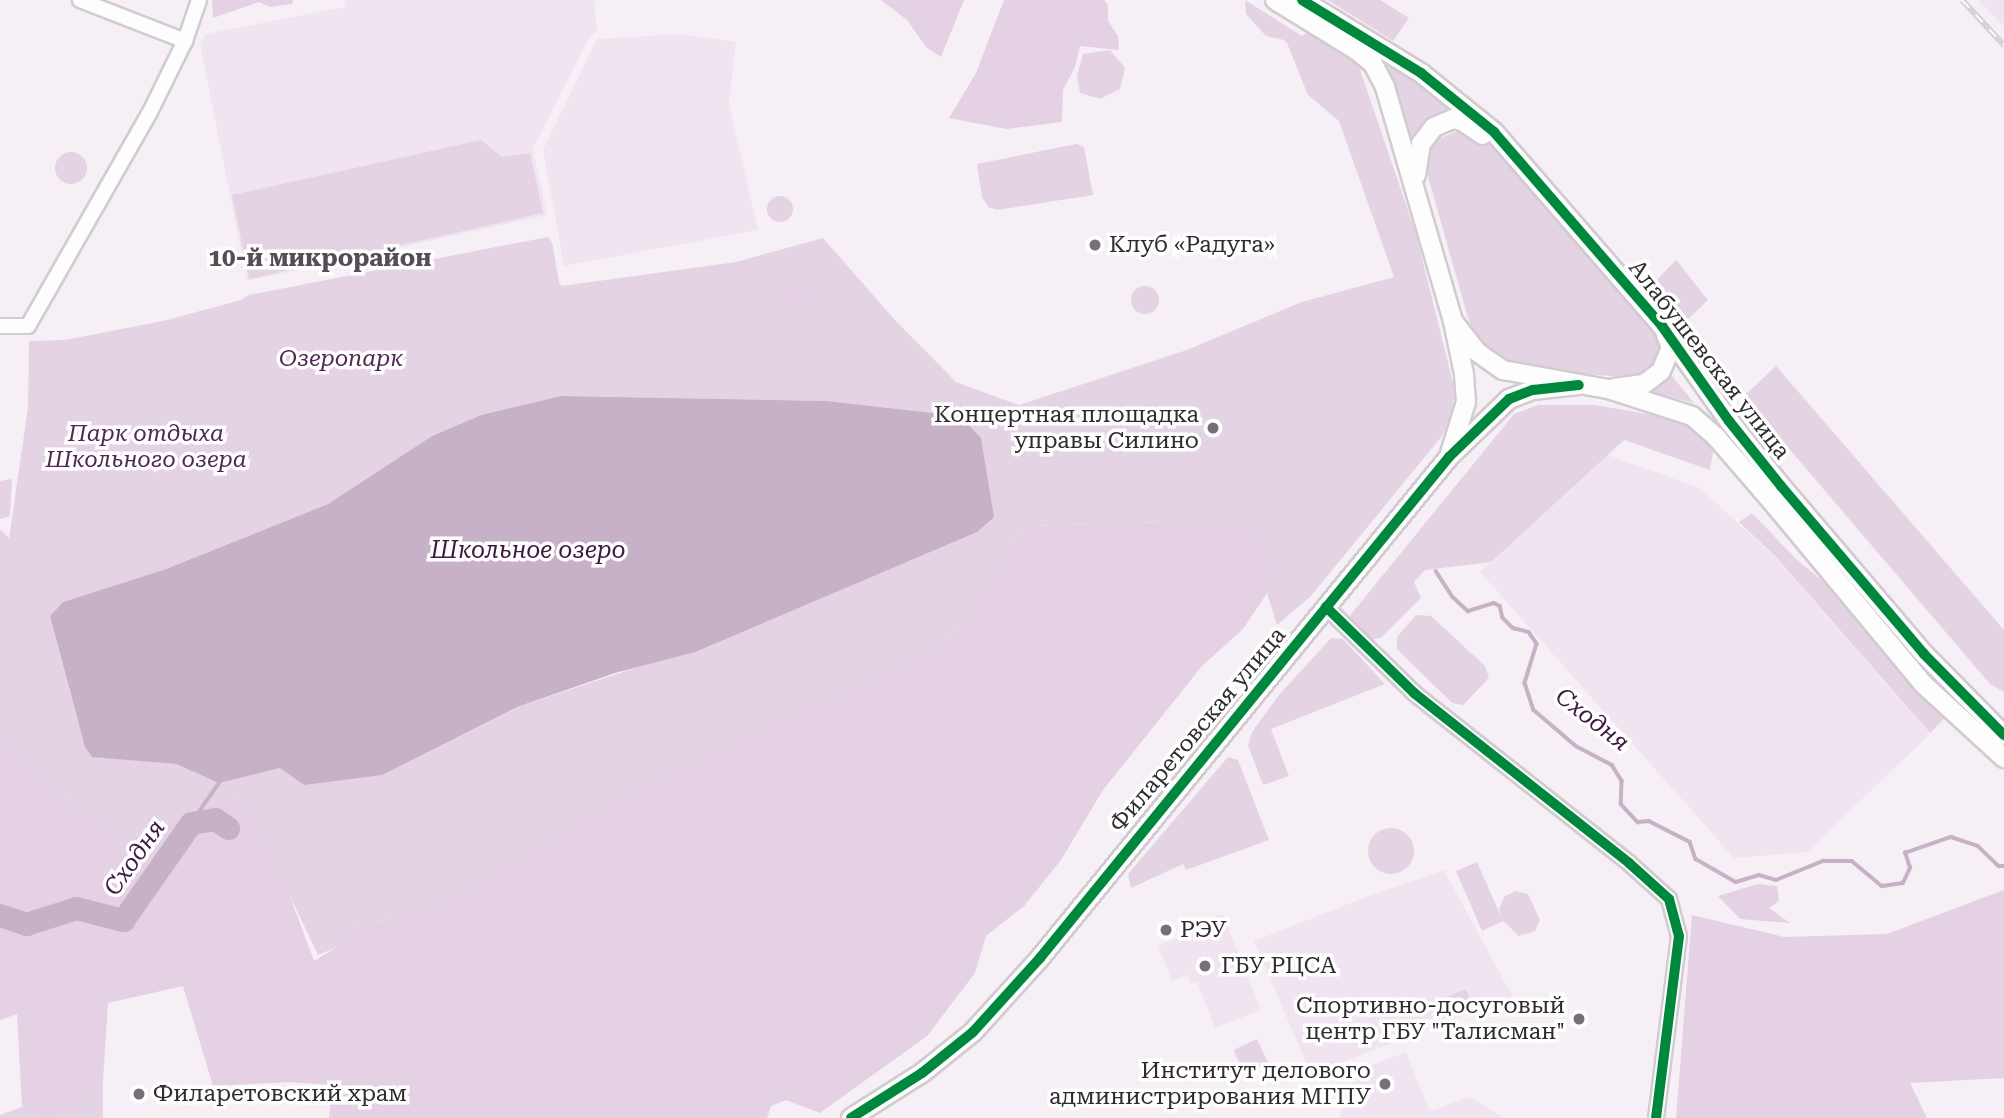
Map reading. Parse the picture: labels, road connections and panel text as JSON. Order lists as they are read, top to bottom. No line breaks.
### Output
{"streets":{"street":["Алабушевская улица","Филаретовская улица"]},"crossings":[["Алабушевская улица","Филаретовская улица"]],"districts":["10-й микрорайон"],"water":["Школьное озеро","Сходня"],"parks":["Озеропарк","Парк отдыха Школьного озера"],"places":["Клуб «Радуга»","Концертная площадка управы Силино","РЭУ","ГБУ РЦСА","Спортивно-досуговый центр ГБУ \"Талисман\"","Институт делового администрирования МГПУ","Филаретовский храм"]}
